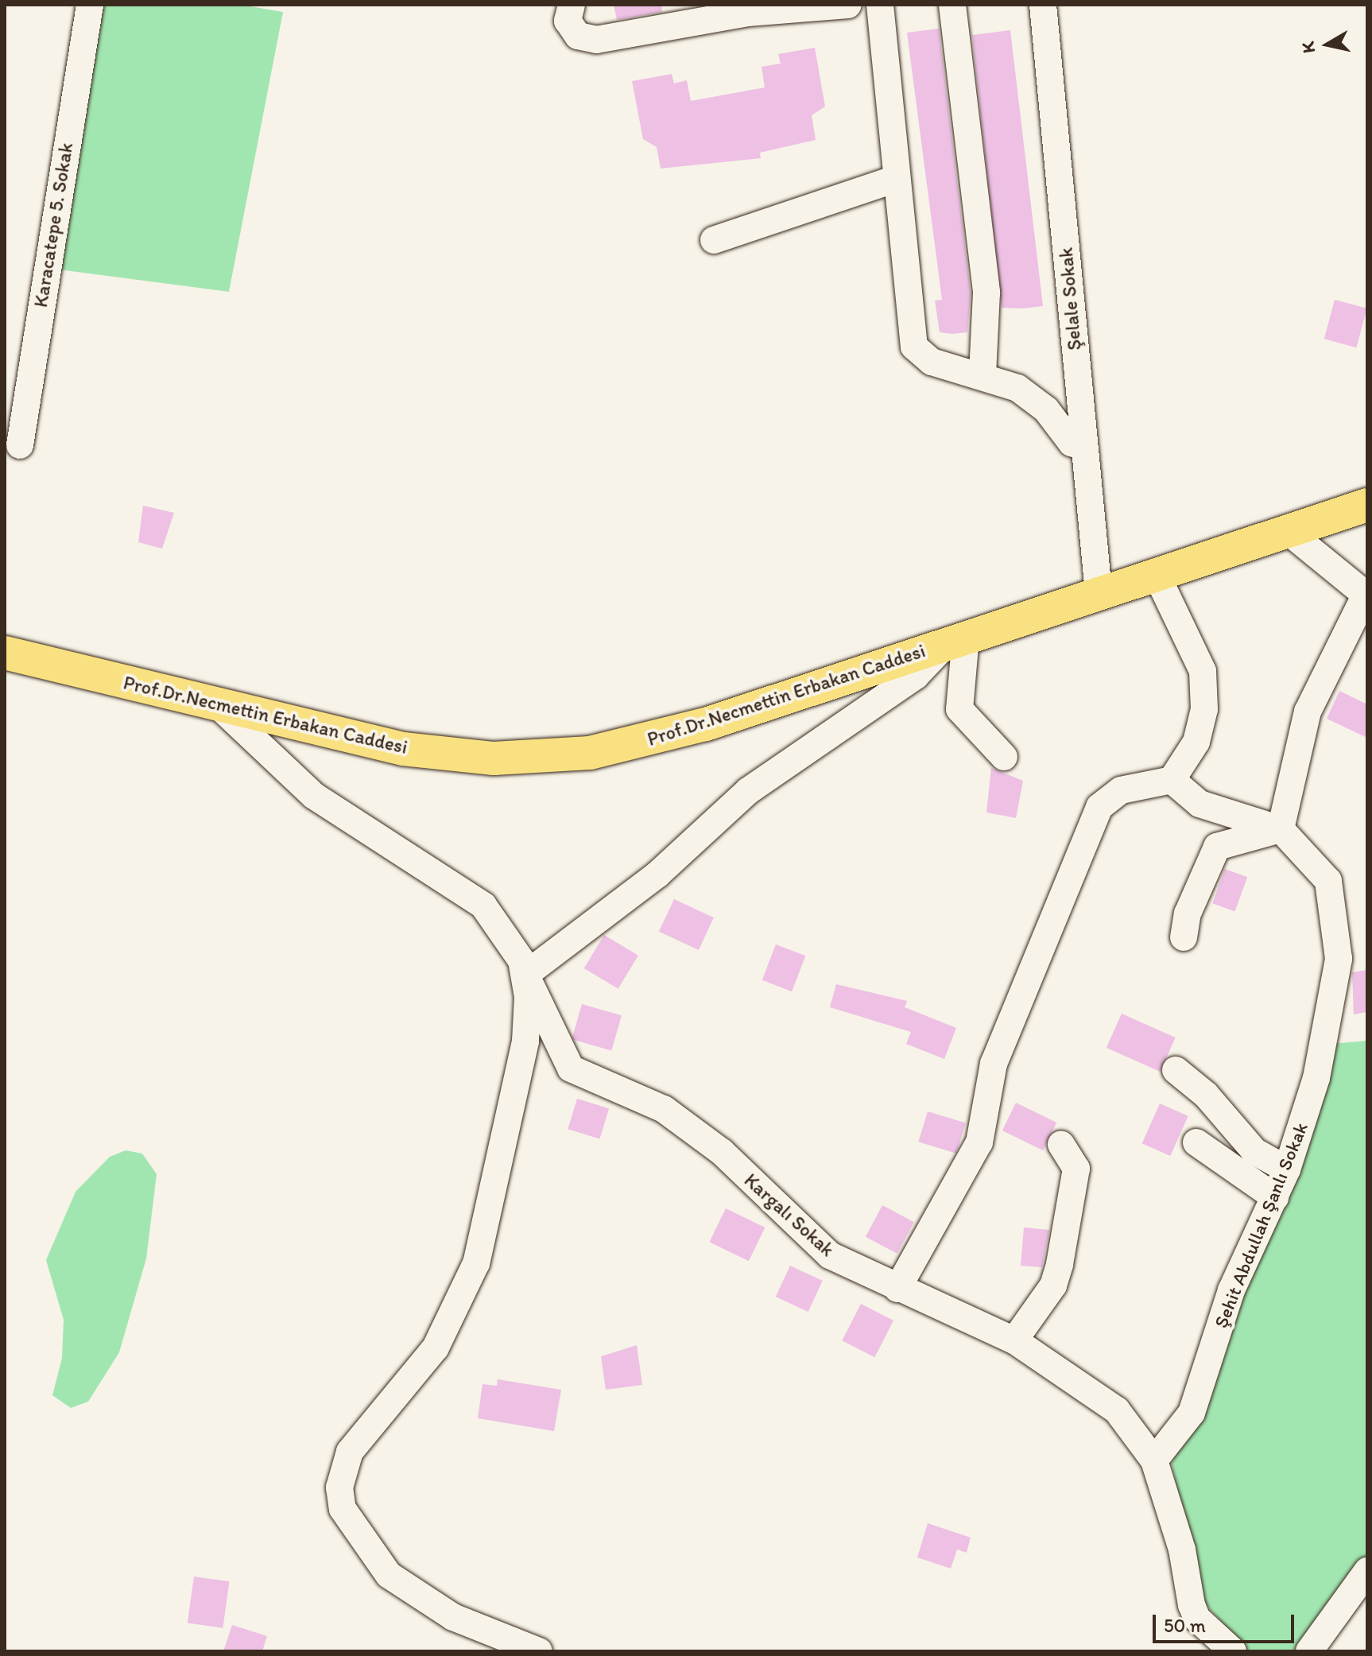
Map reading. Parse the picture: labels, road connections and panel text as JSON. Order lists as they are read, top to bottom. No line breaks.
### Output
{"streets":{"main road":["Prof.Dr.Necmettin Erbakan Caddesi"],"street":["Karacatepe 5. Sokak","Şelale Sokak","Kargalı Sokak","Şehit Abdullah Şanlı Sokak"]},"crossings":[["Şelale Sokak","Prof.Dr.Necmettin Erbakan Caddesi"],["Prof.Dr.Necmettin Erbakan Caddesi","Kargalı Sokak"],["Kargalı Sokak","Şehit Abdullah Şanlı Sokak"]],"scale_bar":"50 m","north":"left"}
